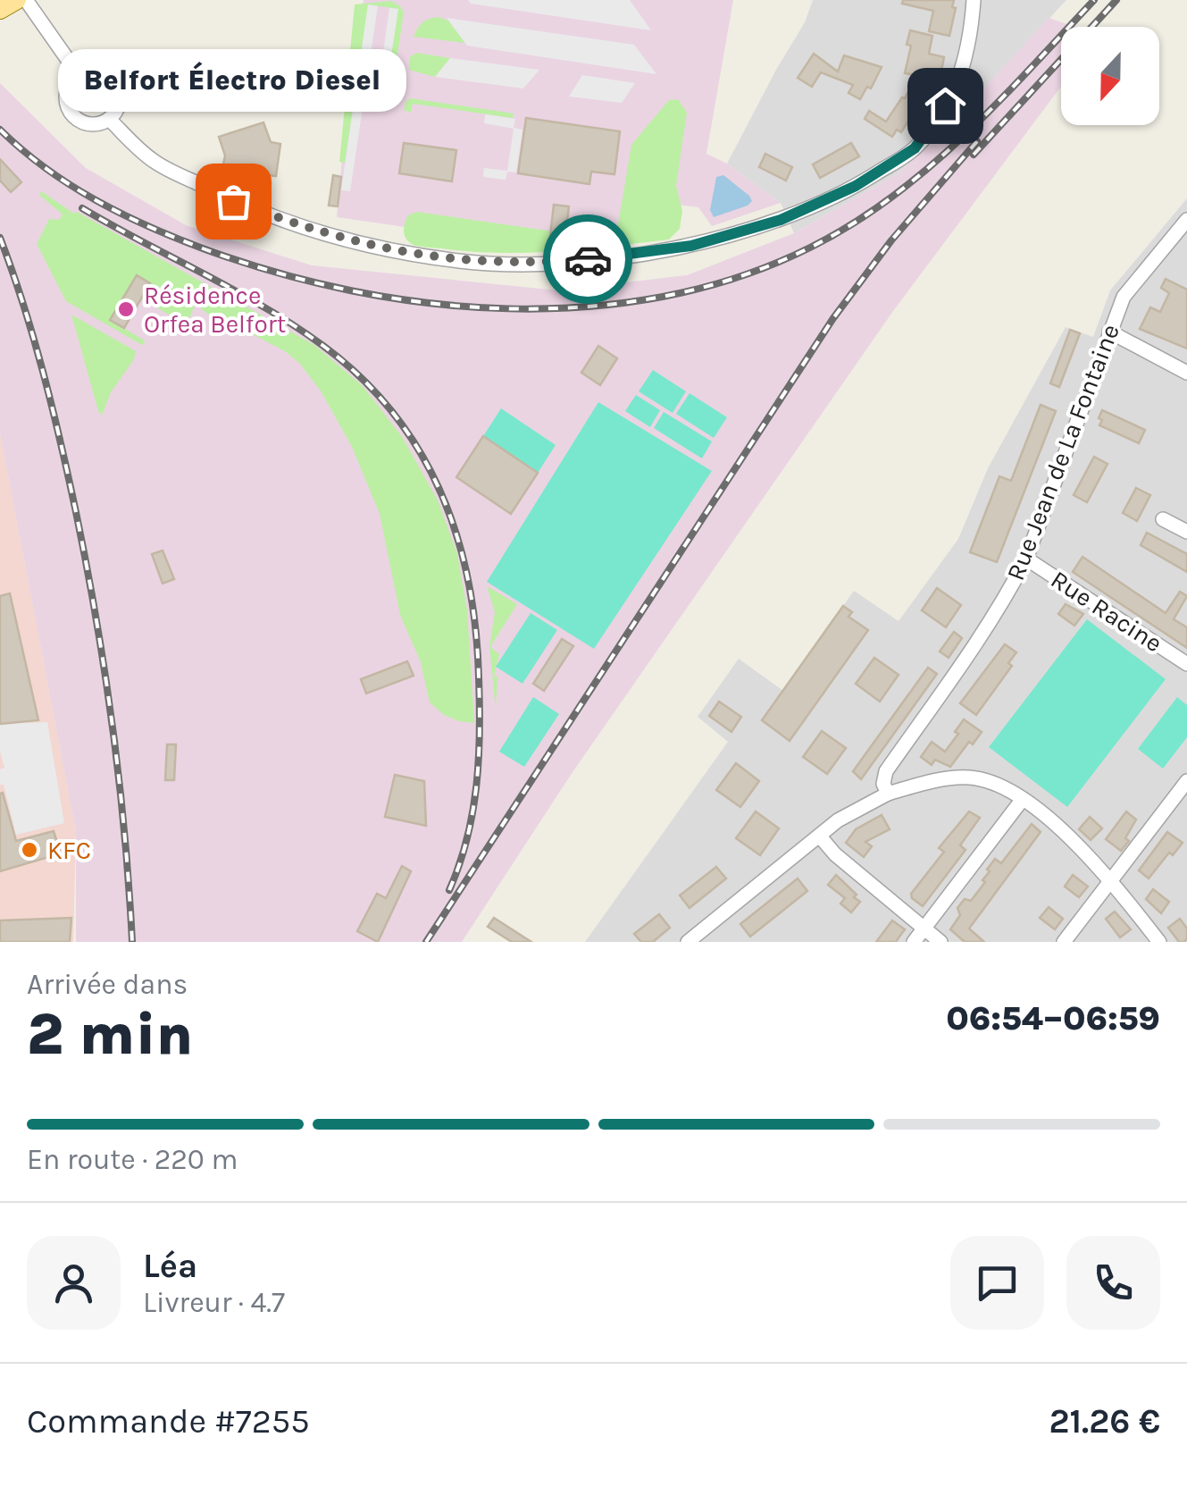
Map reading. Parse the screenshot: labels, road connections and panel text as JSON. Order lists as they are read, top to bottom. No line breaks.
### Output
{"streets":{"street":["Rue Jean de La Fontaine","Rue Racine"]},"crossings":[["Rue Jean de La Fontaine","Rue Racine"]],"places":["Belfort Électro Diesel","Résidence Orfea Belfort","KFC"],"north":"bottom","page":{"bubble":"Belfort Électro Diesel","heading":["2 min","Arrivée dans","06:54–06:59"],"panel":["Léa","Livreur · 4.7","Commande #7255","21.26 €"],"bar":"En route · 220 m"}}
